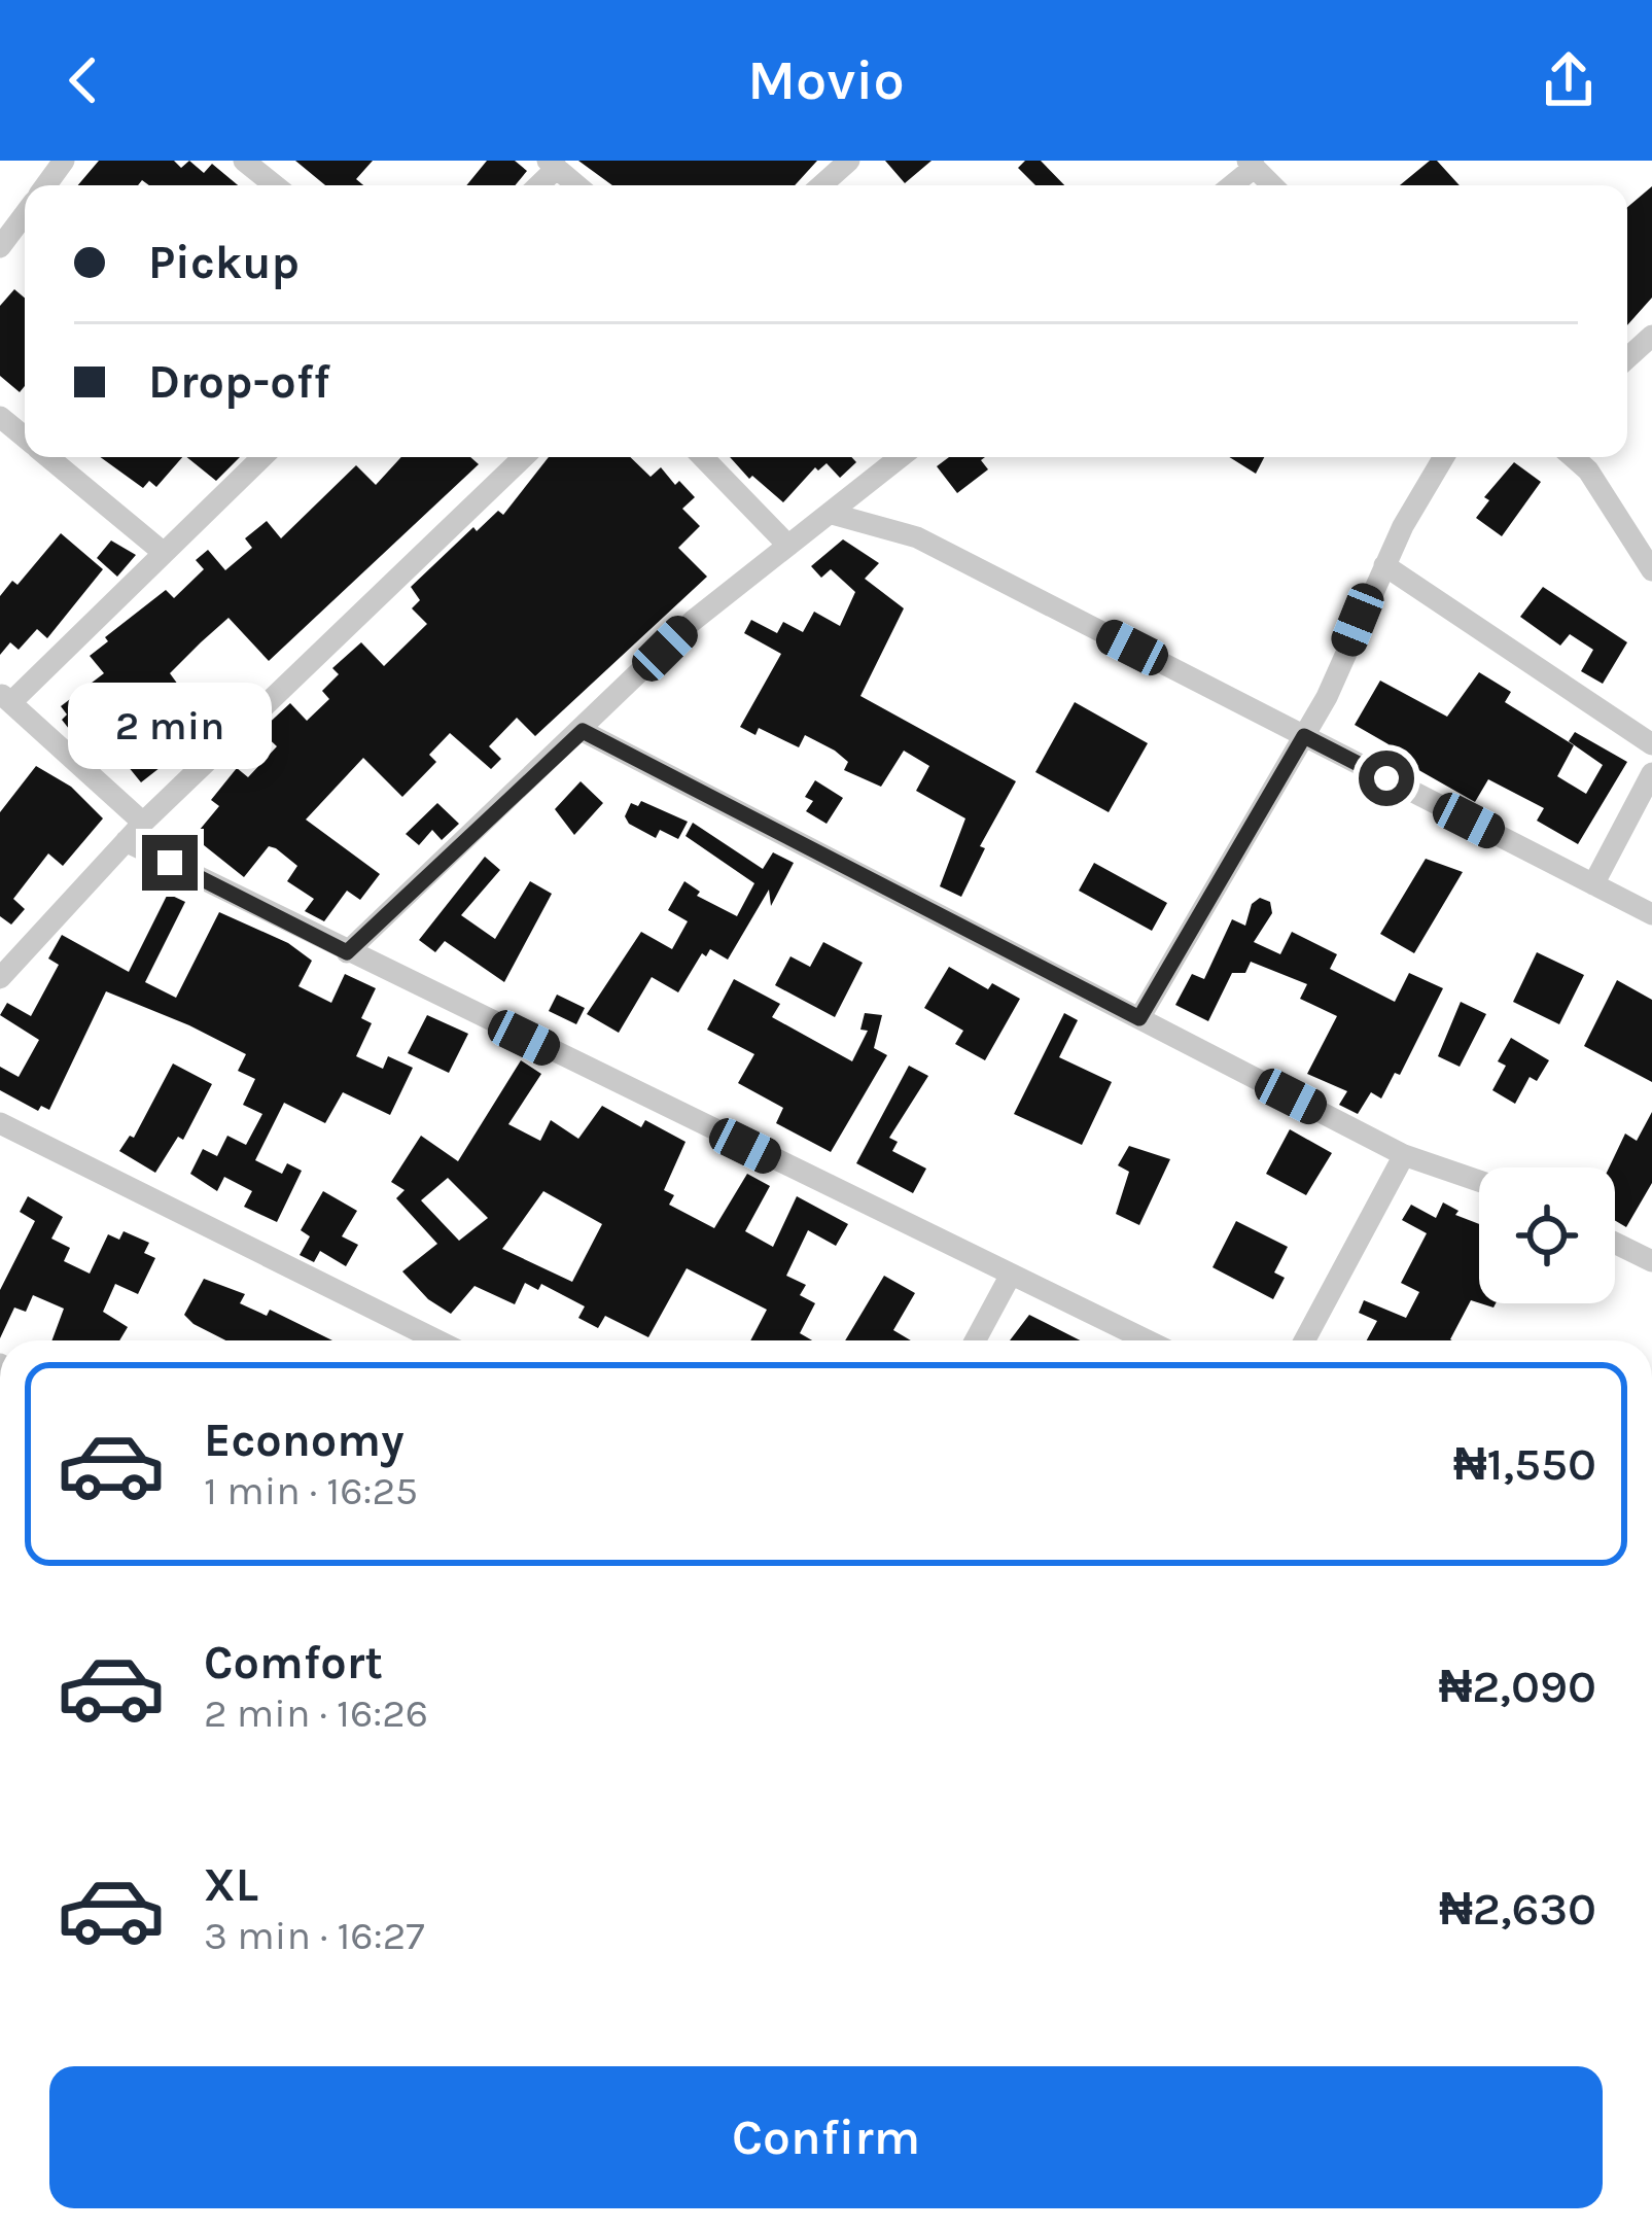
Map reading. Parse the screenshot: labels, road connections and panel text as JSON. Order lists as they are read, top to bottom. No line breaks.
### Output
{"page":{"header":"Movio","banner":["Pickup","Drop-off"],"bubble":"2 min","list":[{"name":"Economy","note":"1 min · 16:25","value":"₦1,550"},{"name":"Comfort","note":"2 min · 16:26","value":"₦2,090"},{"name":"XL","note":"3 min · 16:27","value":"₦2,630"}],"buttons":"Confirm"}}
